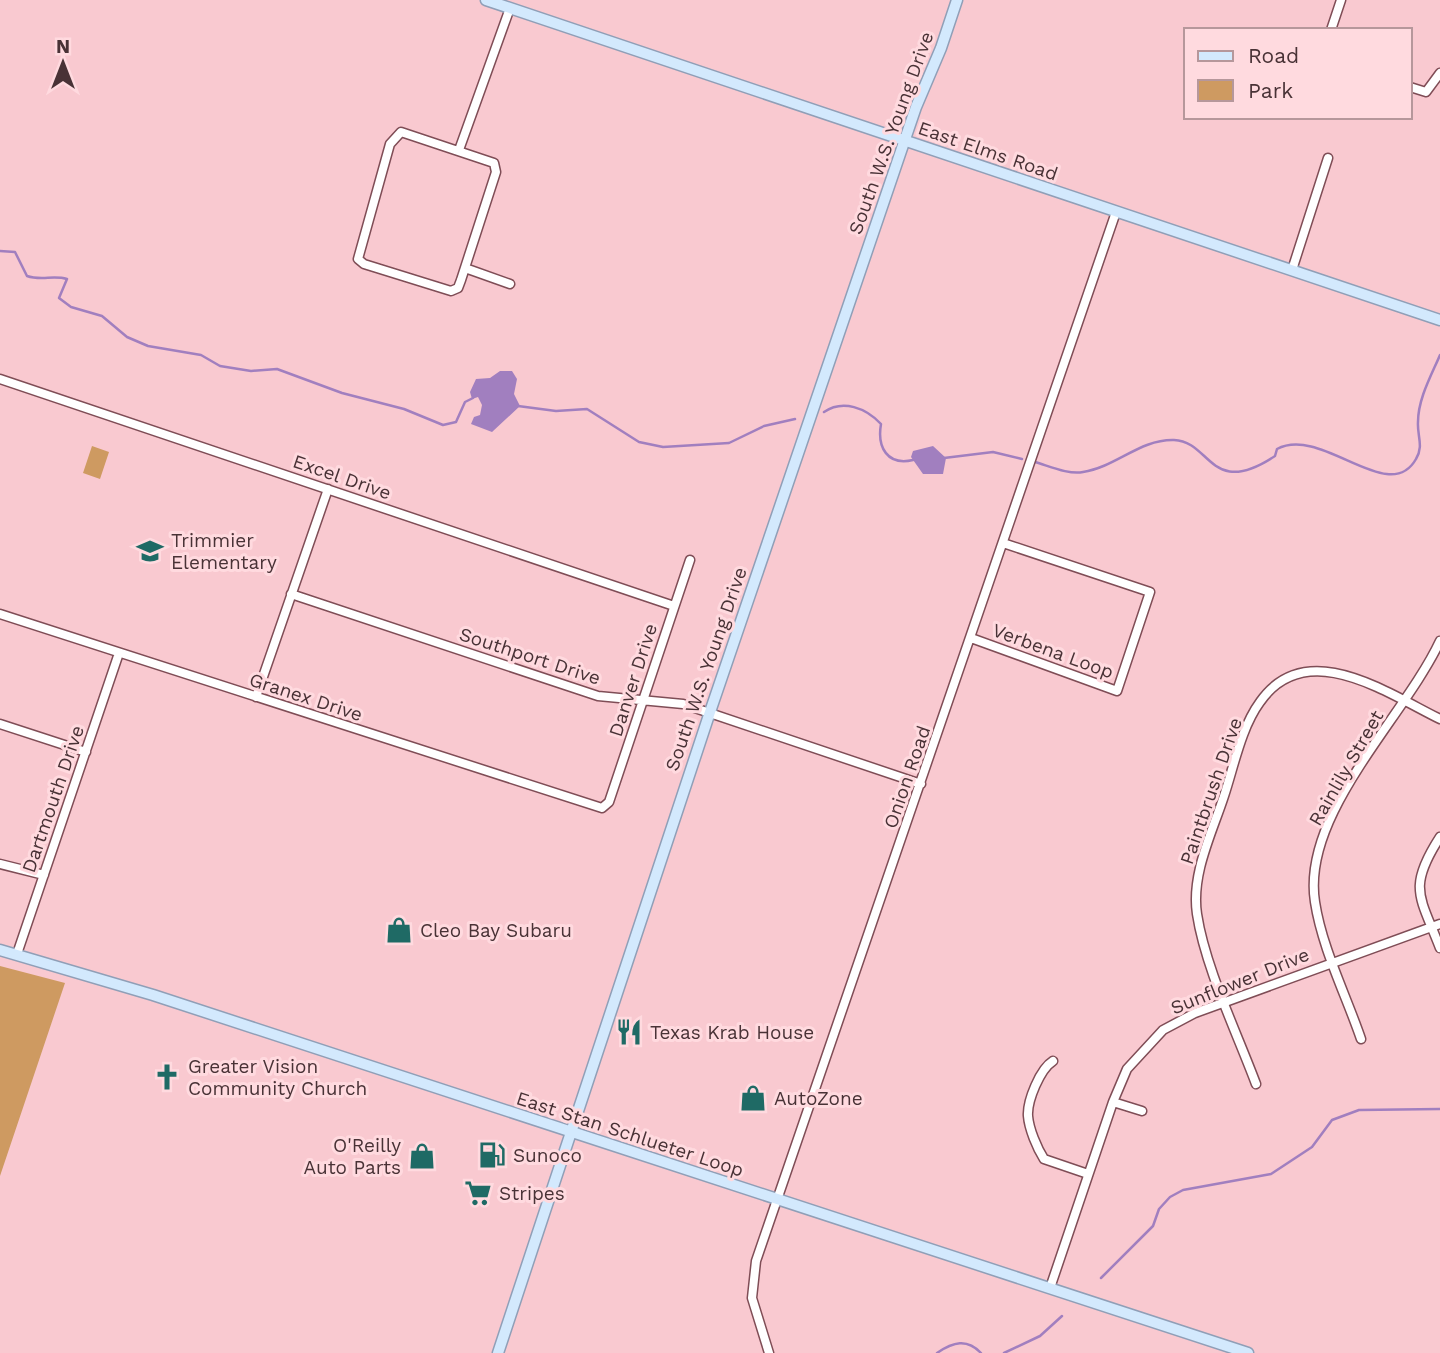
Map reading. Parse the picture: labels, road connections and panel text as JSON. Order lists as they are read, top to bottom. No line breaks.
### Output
{"streets":{"main road":["South W.S. Young Drive","East Elms Road","East Stan Schlueter Loop"],"street":["Excel Drive","Verbena Loop","Southport Drive","Danver Drive","Granex Drive","Rainlily Street","Onion Road","Paintbrush Drive","Dartmouth Drive","Sunflower Drive"]},"crossings":[["South W.S. Young Drive","East Elms Road"],["South W.S. Young Drive","Southport Drive"],["South W.S. Young Drive","East Stan Schlueter Loop"],["East Elms Road","Onion Road"],["Excel Drive","Danver Drive"],["Verbena Loop","Onion Road"],["Southport Drive","Danver Drive"],["Southport Drive","Onion Road"],["Danver Drive","Granex Drive"],["Granex Drive","Dartmouth Drive"],["Rainlily Street","Paintbrush Drive"],["Rainlily Street","Sunflower Drive"],["Onion Road","East Stan Schlueter Loop"],["Paintbrush Drive","Sunflower Drive"],["Dartmouth Drive","East Stan Schlueter Loop"],["Sunflower Drive","East Stan Schlueter Loop"]],"places":{"school or university":["Trimmier Elementary"],"shop":["Cleo Bay Subaru","AutoZone","O'Reilly Auto Parts"],"restaurant":["Texas Krab House"],"church":["Greater Vision Community Church"],"fuel station":["Sunoco"],"supermarket":["Stripes"]},"legend":["Road","Park"],"north":"top"}
